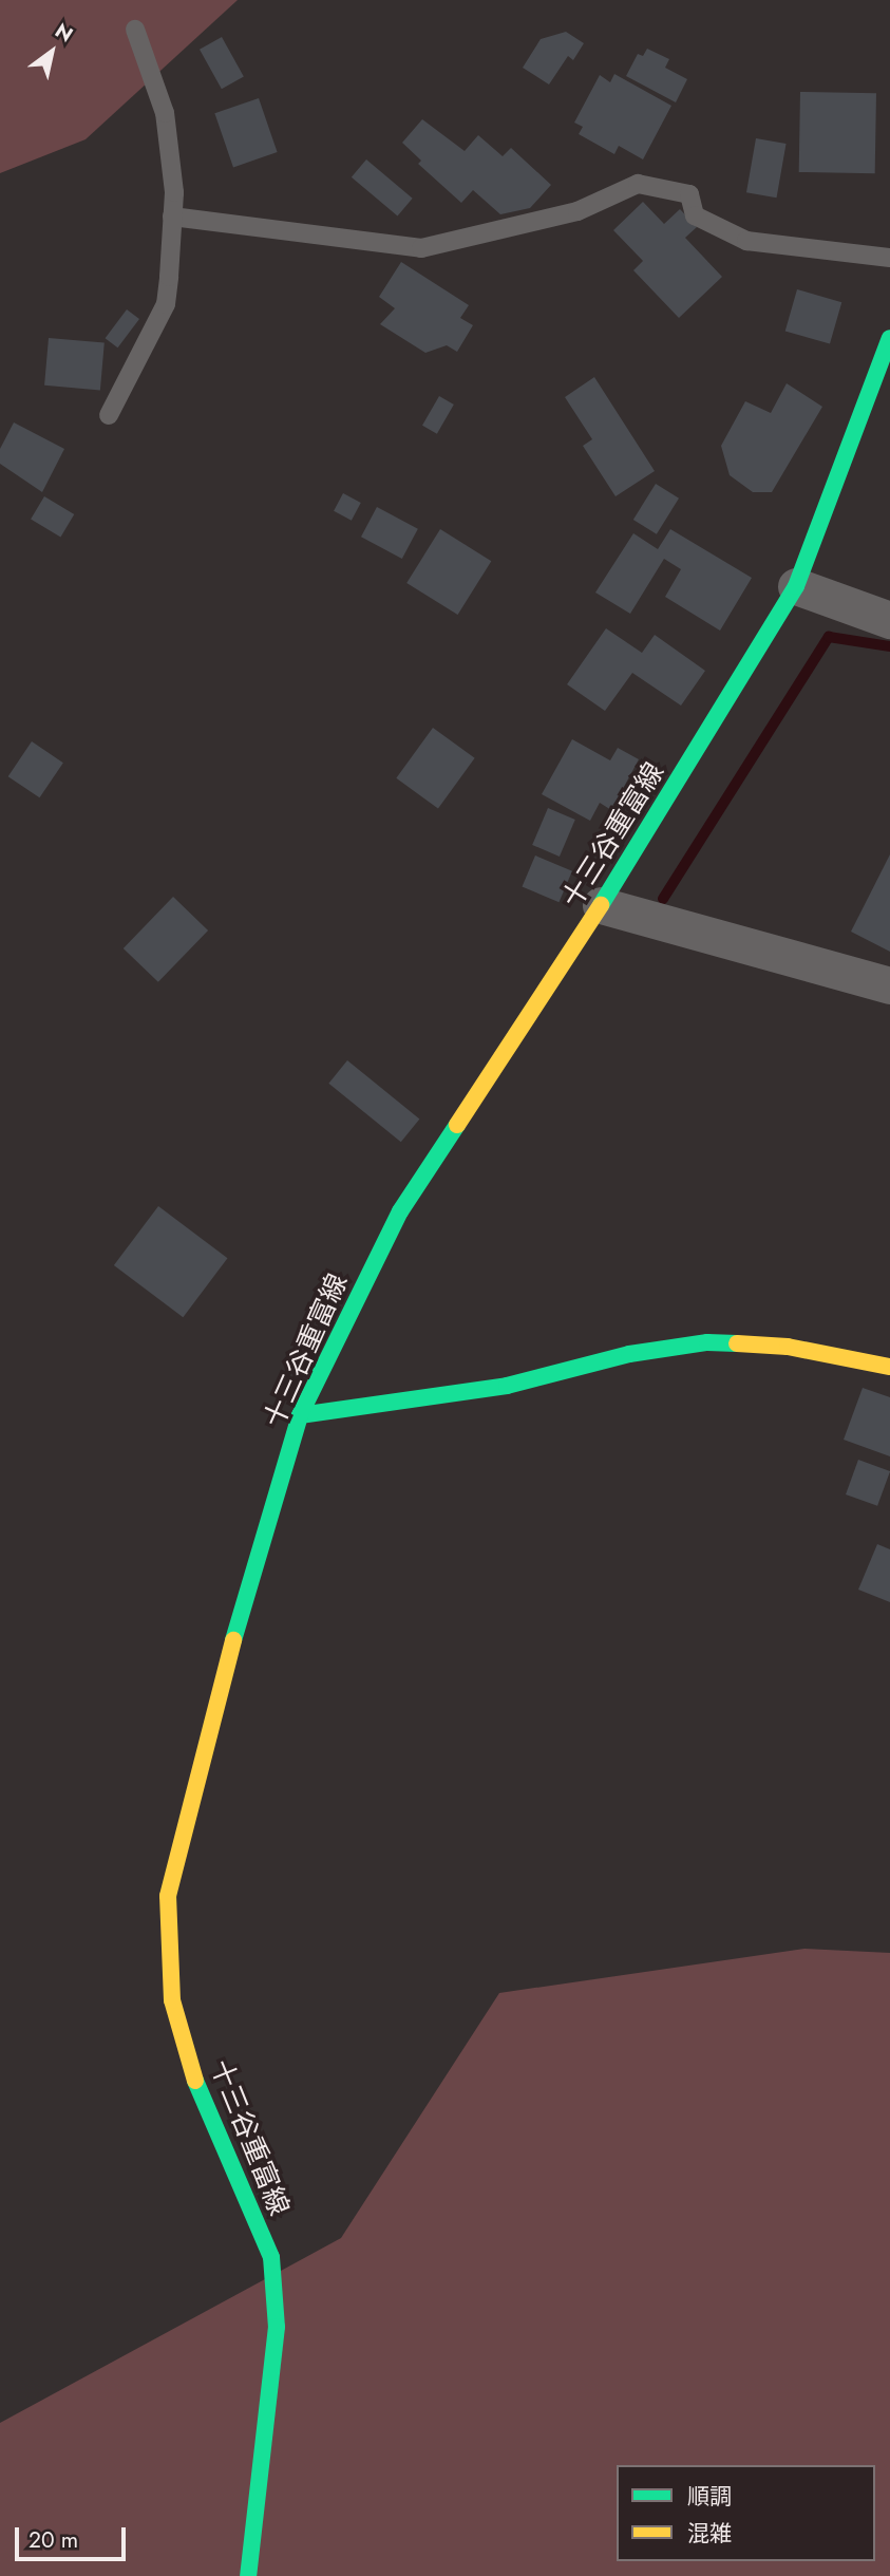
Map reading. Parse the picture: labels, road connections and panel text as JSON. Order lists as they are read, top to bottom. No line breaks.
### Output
{"streets":{"main road":["十三谷重富線"]},"legend":["順調","混雑"],"scale_bar":"20 m","north":"top right"}
